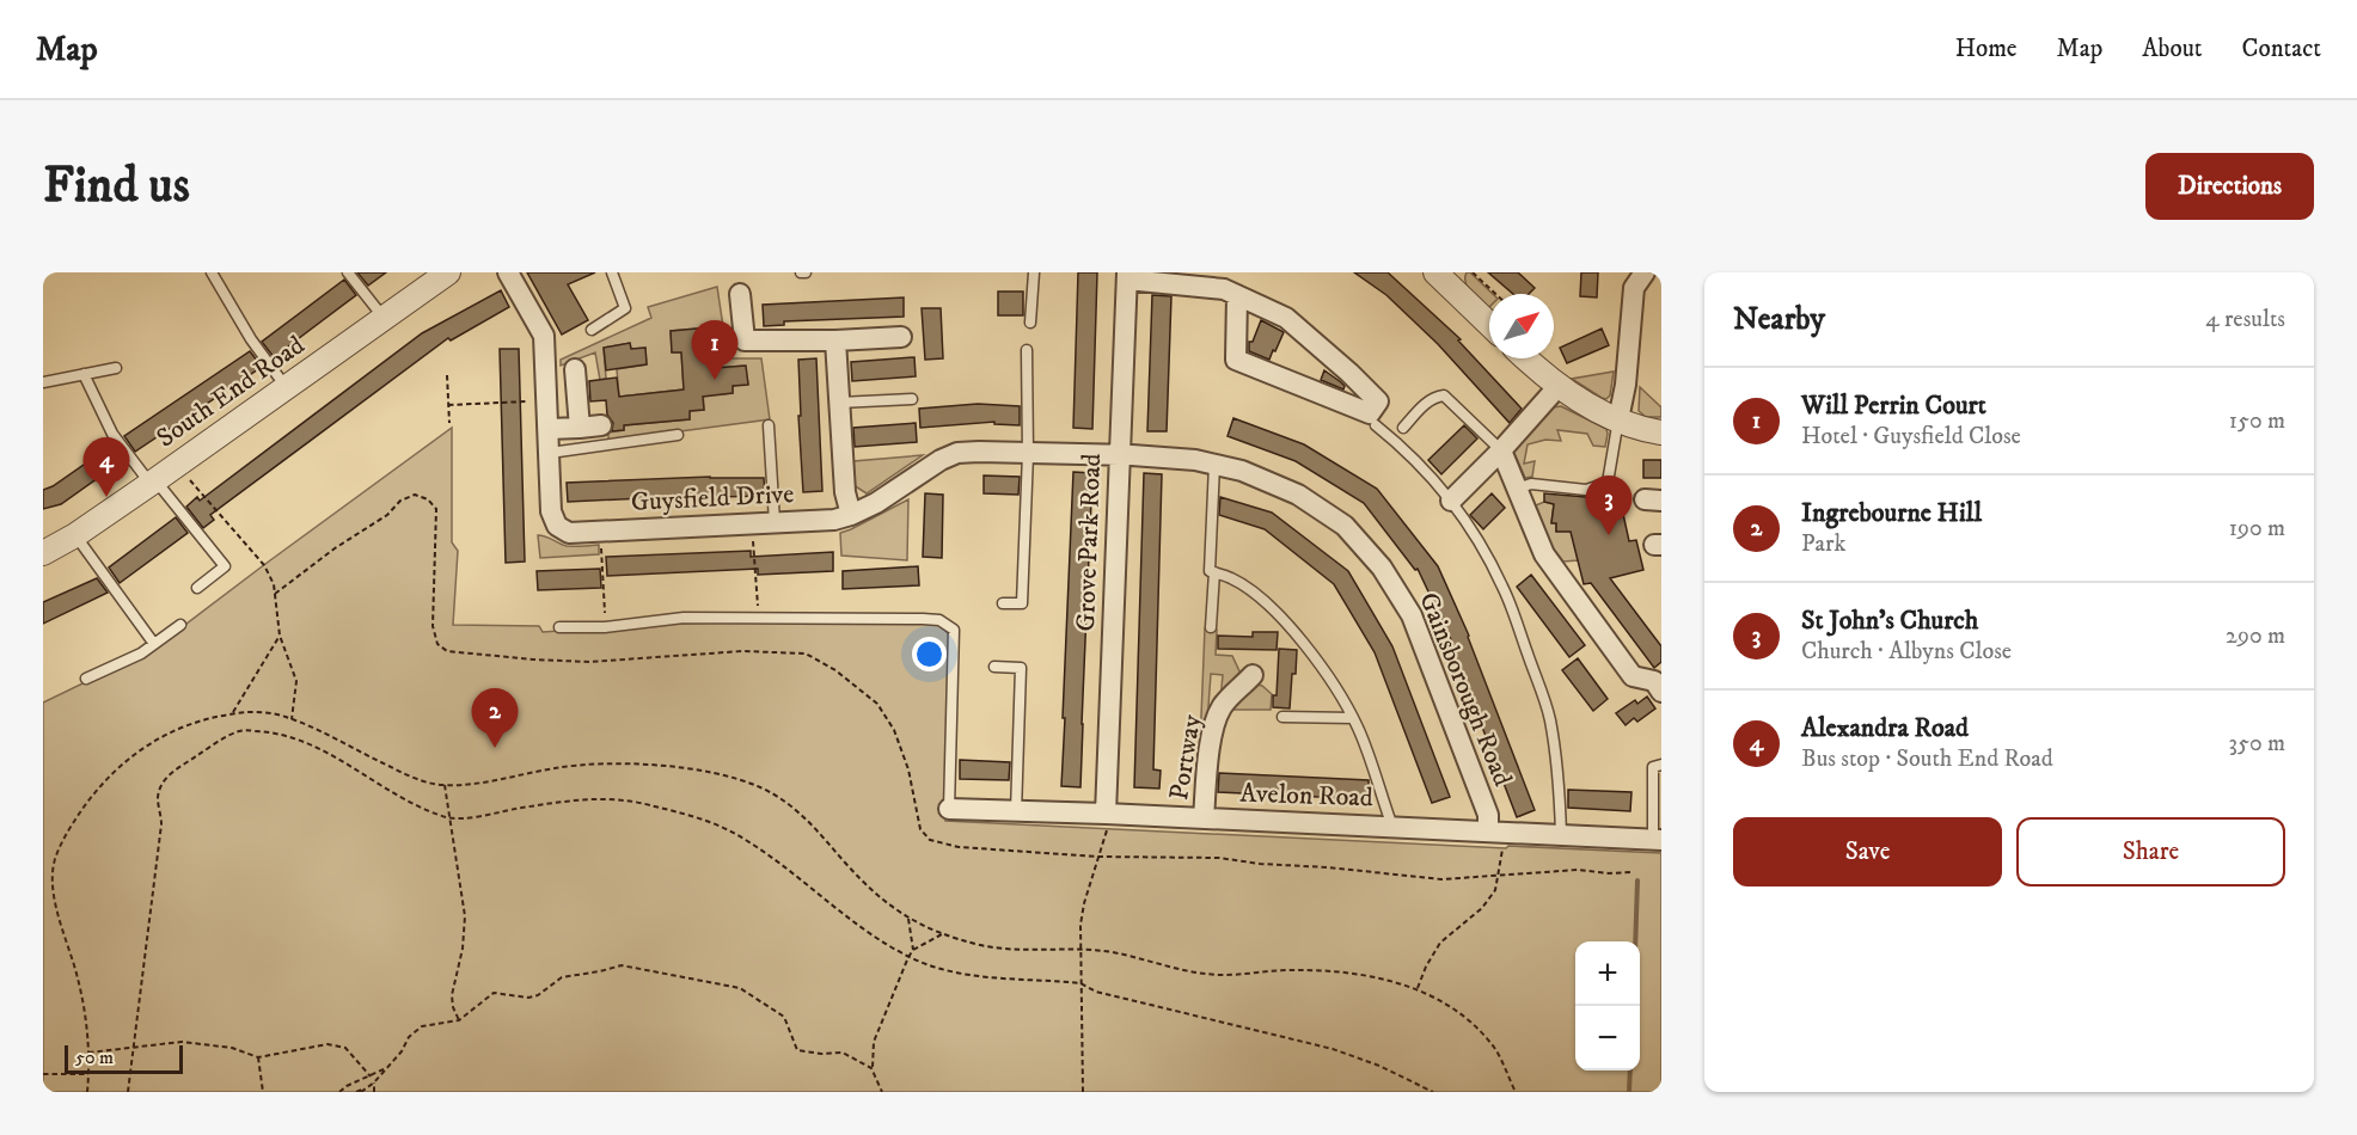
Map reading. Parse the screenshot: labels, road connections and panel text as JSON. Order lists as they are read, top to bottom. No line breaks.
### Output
{"streets":{"street":["South End Road","Guysfield Drive","Grove Park Road","Gainsborough Road","Portway","Avelon Road"]},"crossings":[["Guysfield Drive","Grove Park Road"],["Guysfield Drive","Gainsborough Road"],["Grove Park Road","Gainsborough Road"],["Grove Park Road","Avelon Road"],["Gainsborough Road","Avelon Road"],["Portway","Avelon Road"]],"scale_bar":"50 m","north":"top right","page":{"header":"Map","nav":["Home","Map","About","Contact"],"buttons":["Directions",["Save","Share"]],"title":"Find us","heading":["Nearby","4 results"],"pins":["1","4","3","2"],"list":[{"mark":"1","name":"Will Perrin Court","note":"Hotel · Guysfield Close","value":"150 m"},{"mark":"2","name":"Ingrebourne Hill","note":"Park","value":"190 m"},{"mark":"3","name":"St John's Church","note":"Church · Albyns Close","value":"290 m"},{"mark":"4","name":"Alexandra Road","note":"Bus stop · South End Road","value":"350 m"}],"map_buttons":["+","−"],"scale":"50 m"}}
